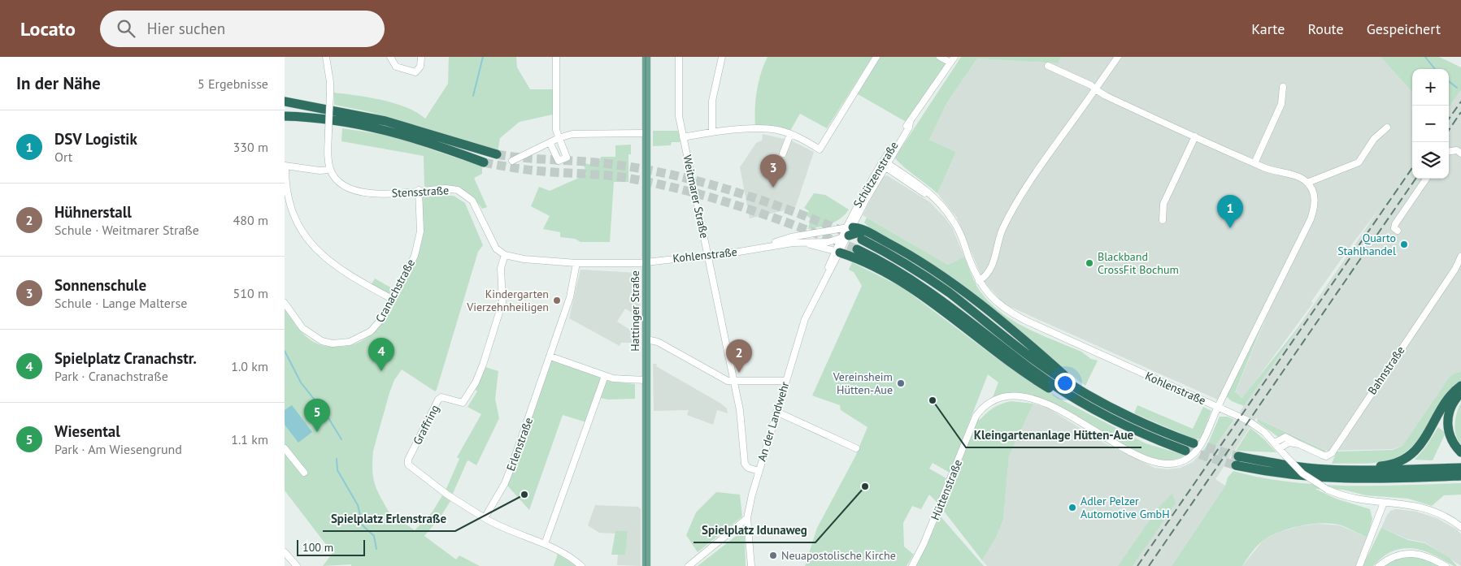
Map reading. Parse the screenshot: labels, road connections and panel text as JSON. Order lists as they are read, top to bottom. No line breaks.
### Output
{"streets":{"main road":["Hattinger Straße"],"street":["Schützenstraße","Stensstraße","Weitmarer Straße","Kohlenstraße","Cranachstraße","Bahnstraße","An der Landwehr","Graffring","Erlenstraße","Hüttenstraße"]},"crossings":[["Schützenstraße","Kohlenstraße"],["Schützenstraße","An der Landwehr"],["Stensstraße","Cranachstraße"],["Stensstraße","Graffring"],["Weitmarer Straße","Kohlenstraße"],["Weitmarer Straße","An der Landwehr"],["Kohlenstraße","Hattinger Straße"],["Kohlenstraße","Bahnstraße"],["Kohlenstraße","An der Landwehr"],["Kohlenstraße","Hüttenstraße"],["Graffring","Erlenstraße"]],"places":["Quarto Stahlhandel","Blackband CrossFit Bochum","Kindergarten Vierzehnheiligen","Vereinsheim Hütten-Aue","Kleingartenanlage Hütten-Aue","Spielplatz Idunaweg","Spielplatz Erlenstraße","Adler Pelzer Automotive GmbH","Neuapostolische Kirche"],"scale_bar":"100 m","page":{"header":"Locato","search":"Hier suchen","nav":["Karte","Route","Gespeichert"],"heading":["In der Nähe","5 Ergebnisse"],"map_buttons":["+","−"],"list":[{"mark":"1","name":"DSV Logistik","note":"Ort","value":"330 m"},{"mark":"2","name":"Hühnerstall","note":"Schule · Weitmarer Straße","value":"480 m"},{"mark":"3","name":"Sonnenschule","note":"Schule · Lange Malterse","value":"510 m"},{"mark":"4","name":"Spielplatz Cranachstr.","note":"Park · Cranachstraße","value":"1.0 km"},{"mark":"5","name":"Wiesental","note":"Park · Am Wiesengrund","value":"1.1 km"}],"pins":["3","1","4","2","5"],"scale":"100 m"}}
